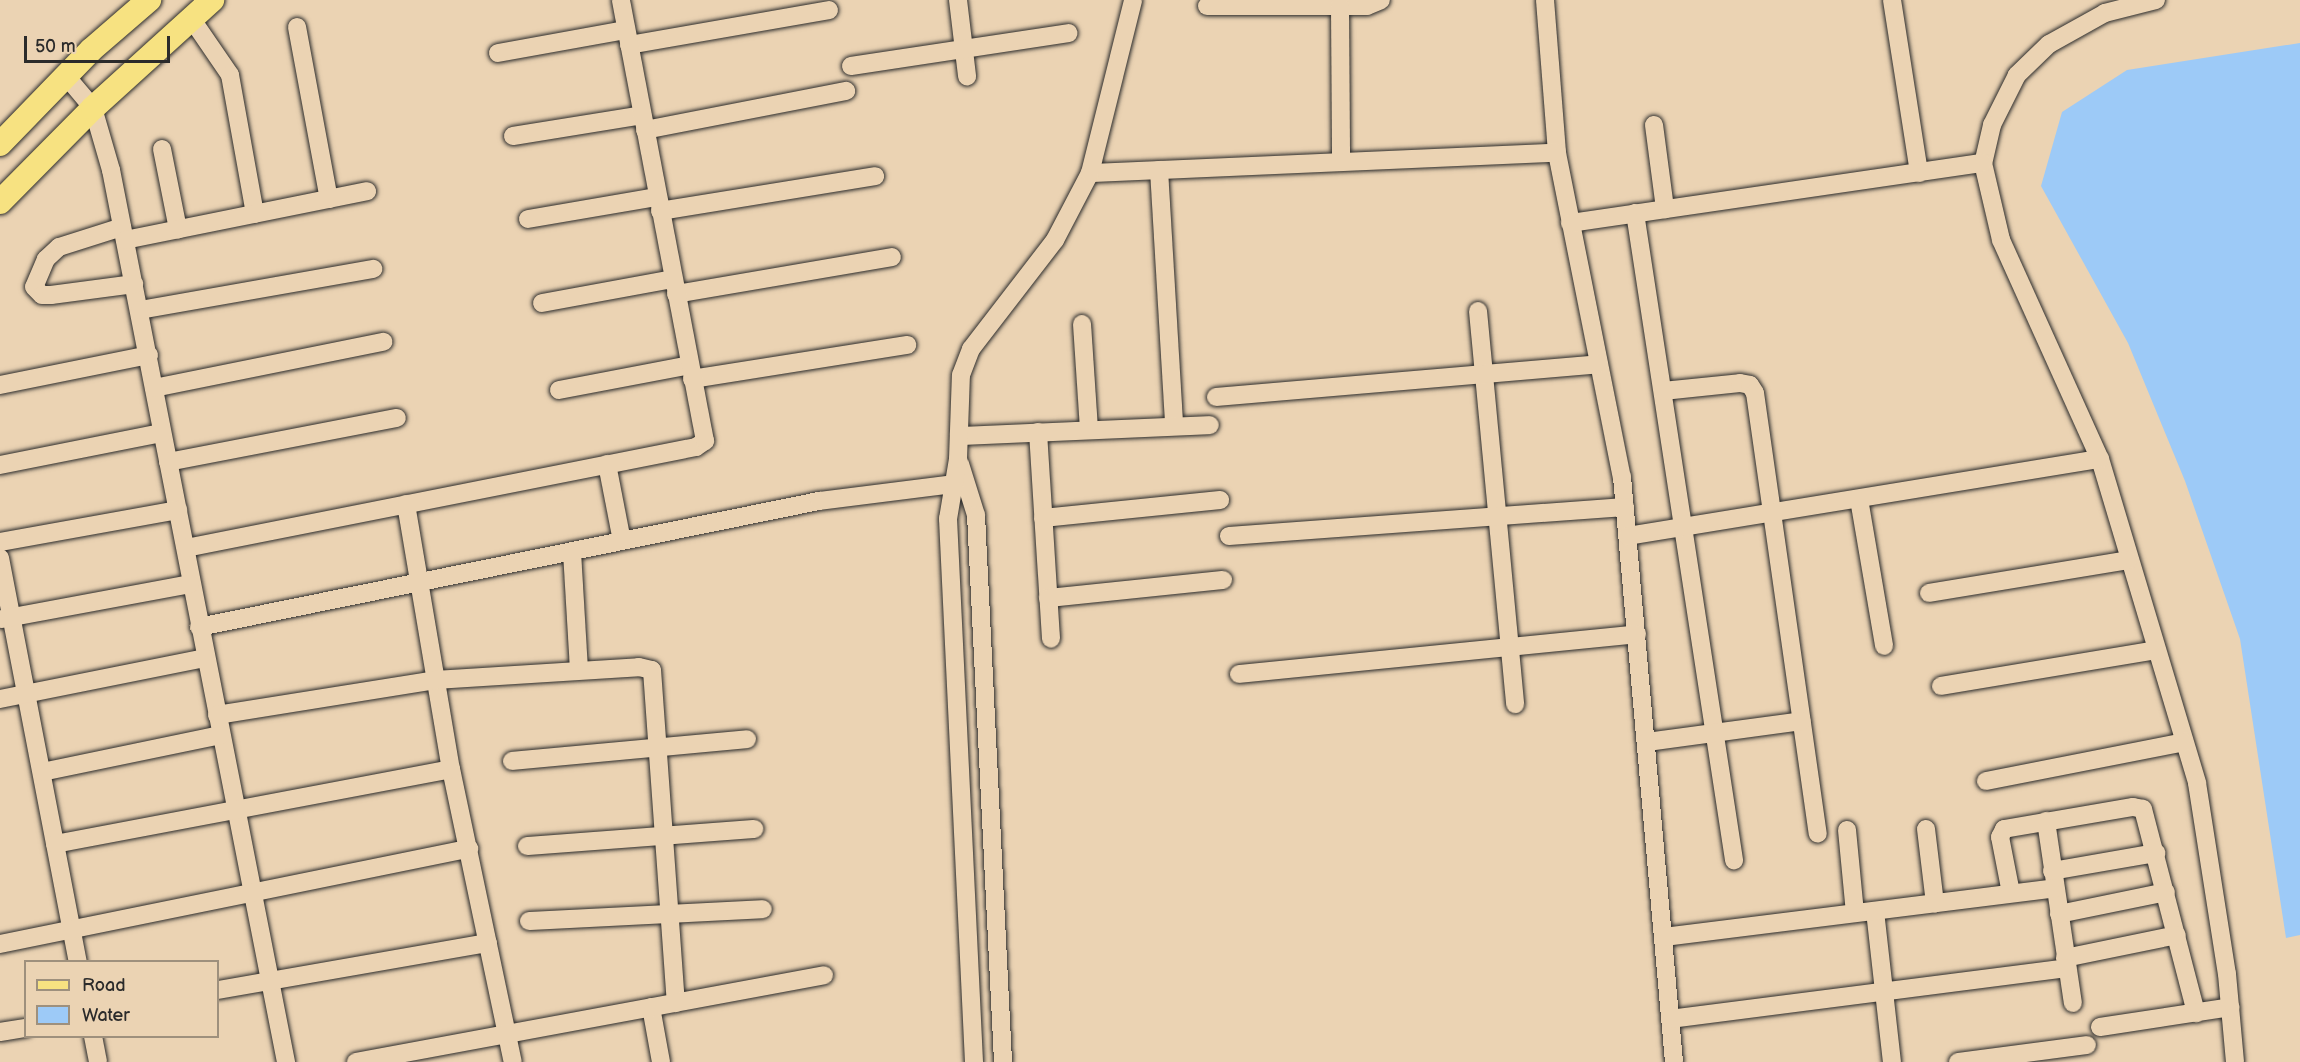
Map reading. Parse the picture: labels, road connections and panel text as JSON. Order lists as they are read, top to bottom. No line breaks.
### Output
{"legend":["Road","Water"],"scale_bar":"50 m"}
